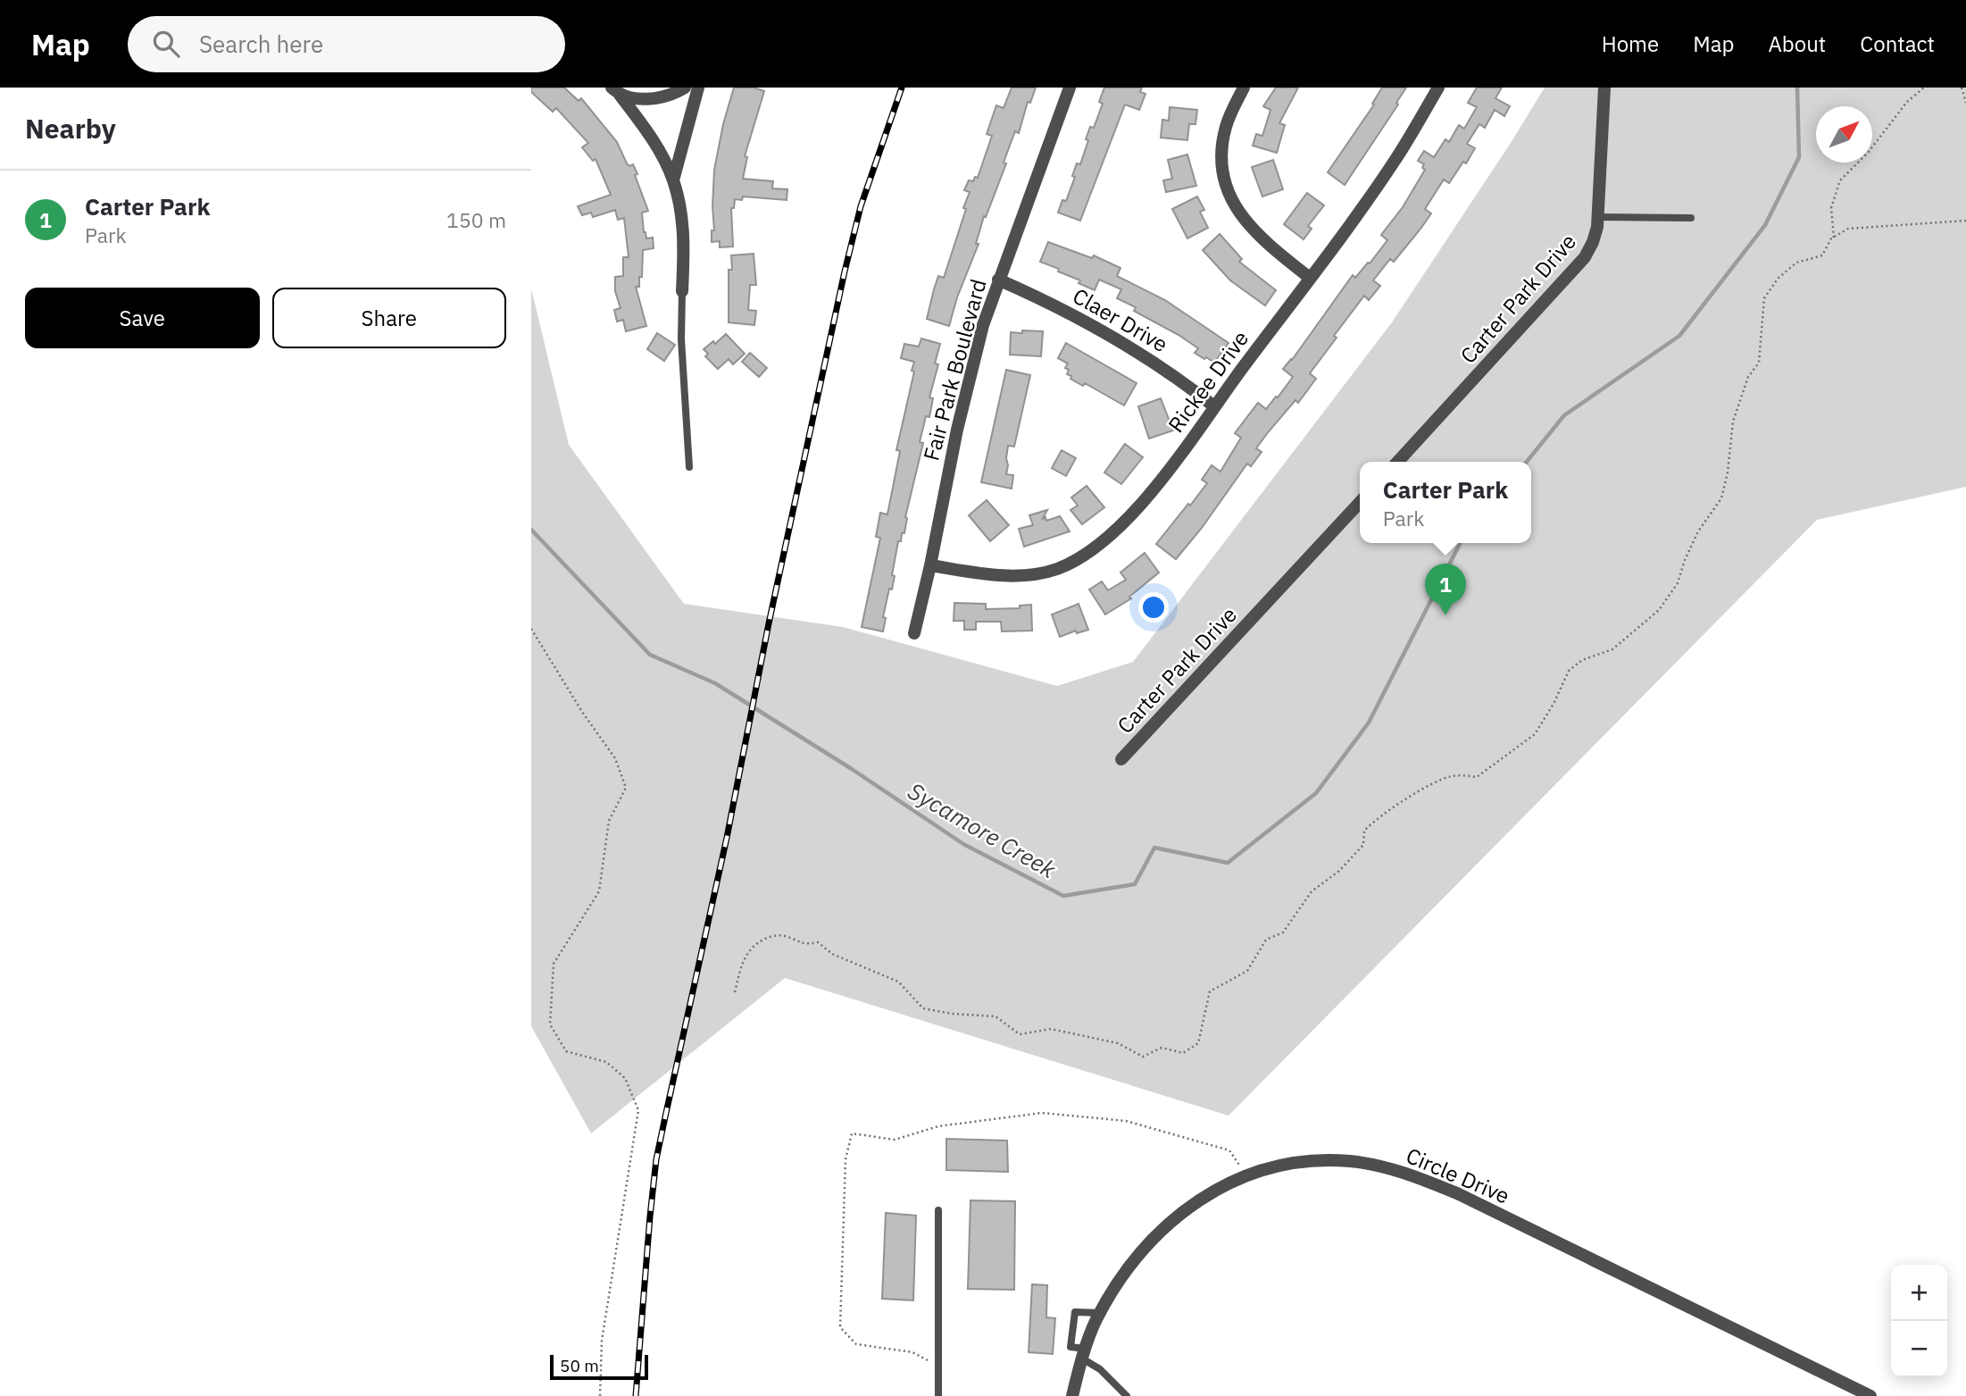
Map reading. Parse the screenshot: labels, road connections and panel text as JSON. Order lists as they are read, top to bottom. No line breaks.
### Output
{"streets":{"street":["Carter Park Drive","Claer Drive","Fair Park Boulevard","Rickee Drive","Circle Drive"]},"crossings":[["Claer Drive","Fair Park Boulevard"],["Claer Drive","Rickee Drive"],["Fair Park Boulevard","Rickee Drive"]],"water":["Sycamore Creek"],"scale_bar":"50 m","north":"top right","page":{"header":"Map","search":"Search here","nav":["Home","Map","About","Contact"],"heading":"Nearby","list":[{"mark":"1","name":"Carter Park","note":"Park","value":"150 m"}],"buttons":["Save","Share"],"popup":["Carter Park","Park"],"pins":"1","map_buttons":["+","−"],"scale":"50 m"}}
